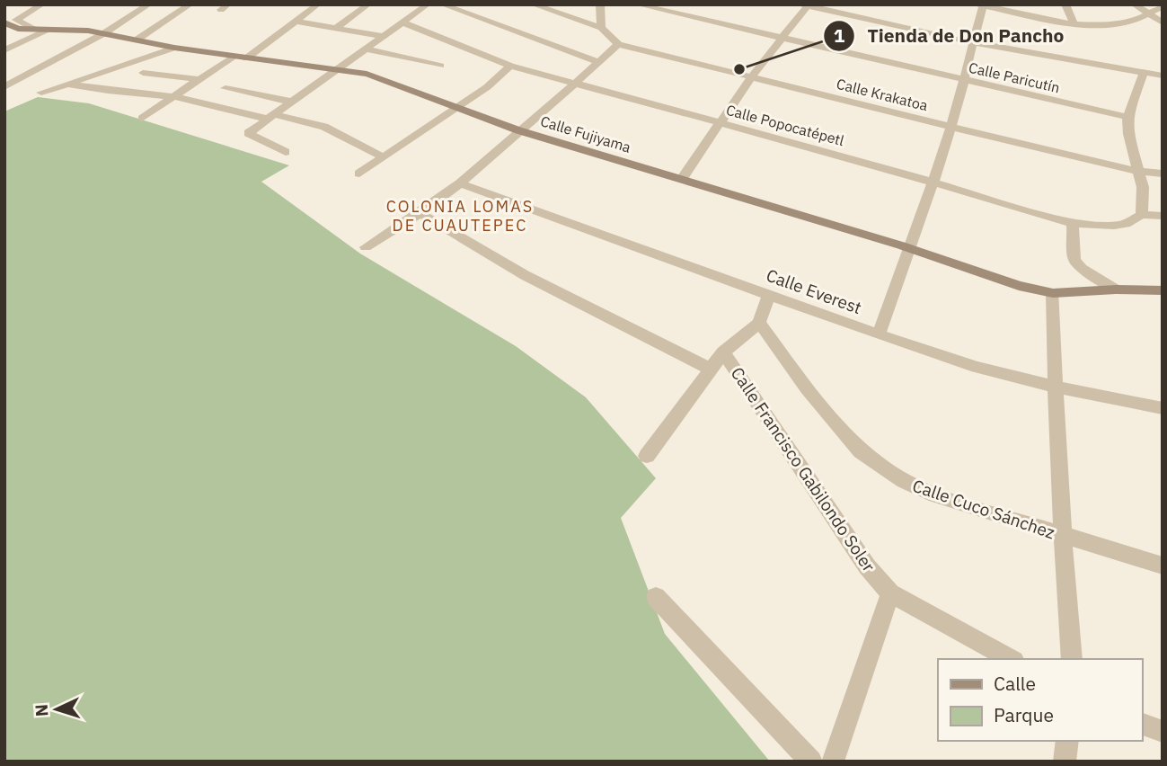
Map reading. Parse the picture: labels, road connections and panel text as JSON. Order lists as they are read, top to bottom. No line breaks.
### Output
{"streets":{"street":["Calle Paricutín","Calle Krakatoa","Calle Popocatépetl","Calle Fujiyama","Calle Everest","Calle Francisco Gabilondo Soler","Calle Cuco Sánchez"]},"districts":["COLONIA LOMAS DE CUAUTEPEC"],"places":["Tienda de Don Pancho"],"legend":["Calle","Parque"],"north":"left"}
